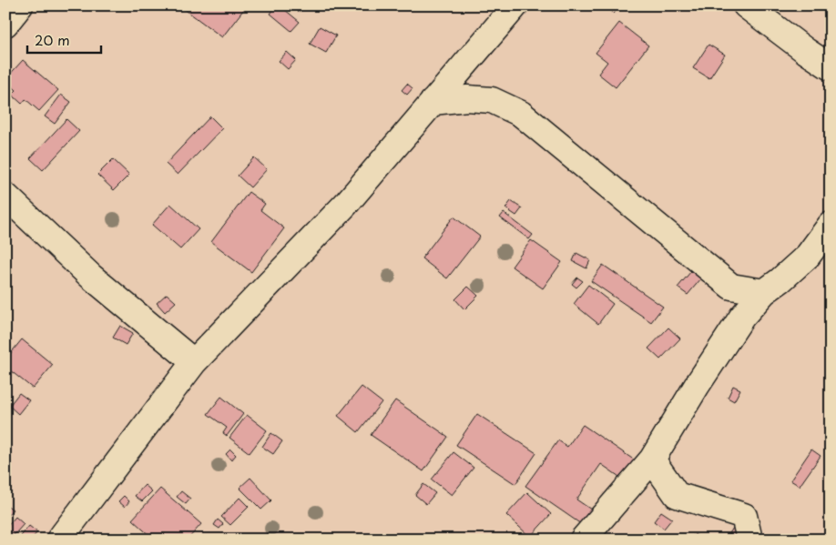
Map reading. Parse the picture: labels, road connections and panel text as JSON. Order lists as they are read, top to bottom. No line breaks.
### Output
{"scale_bar":"20 m"}
